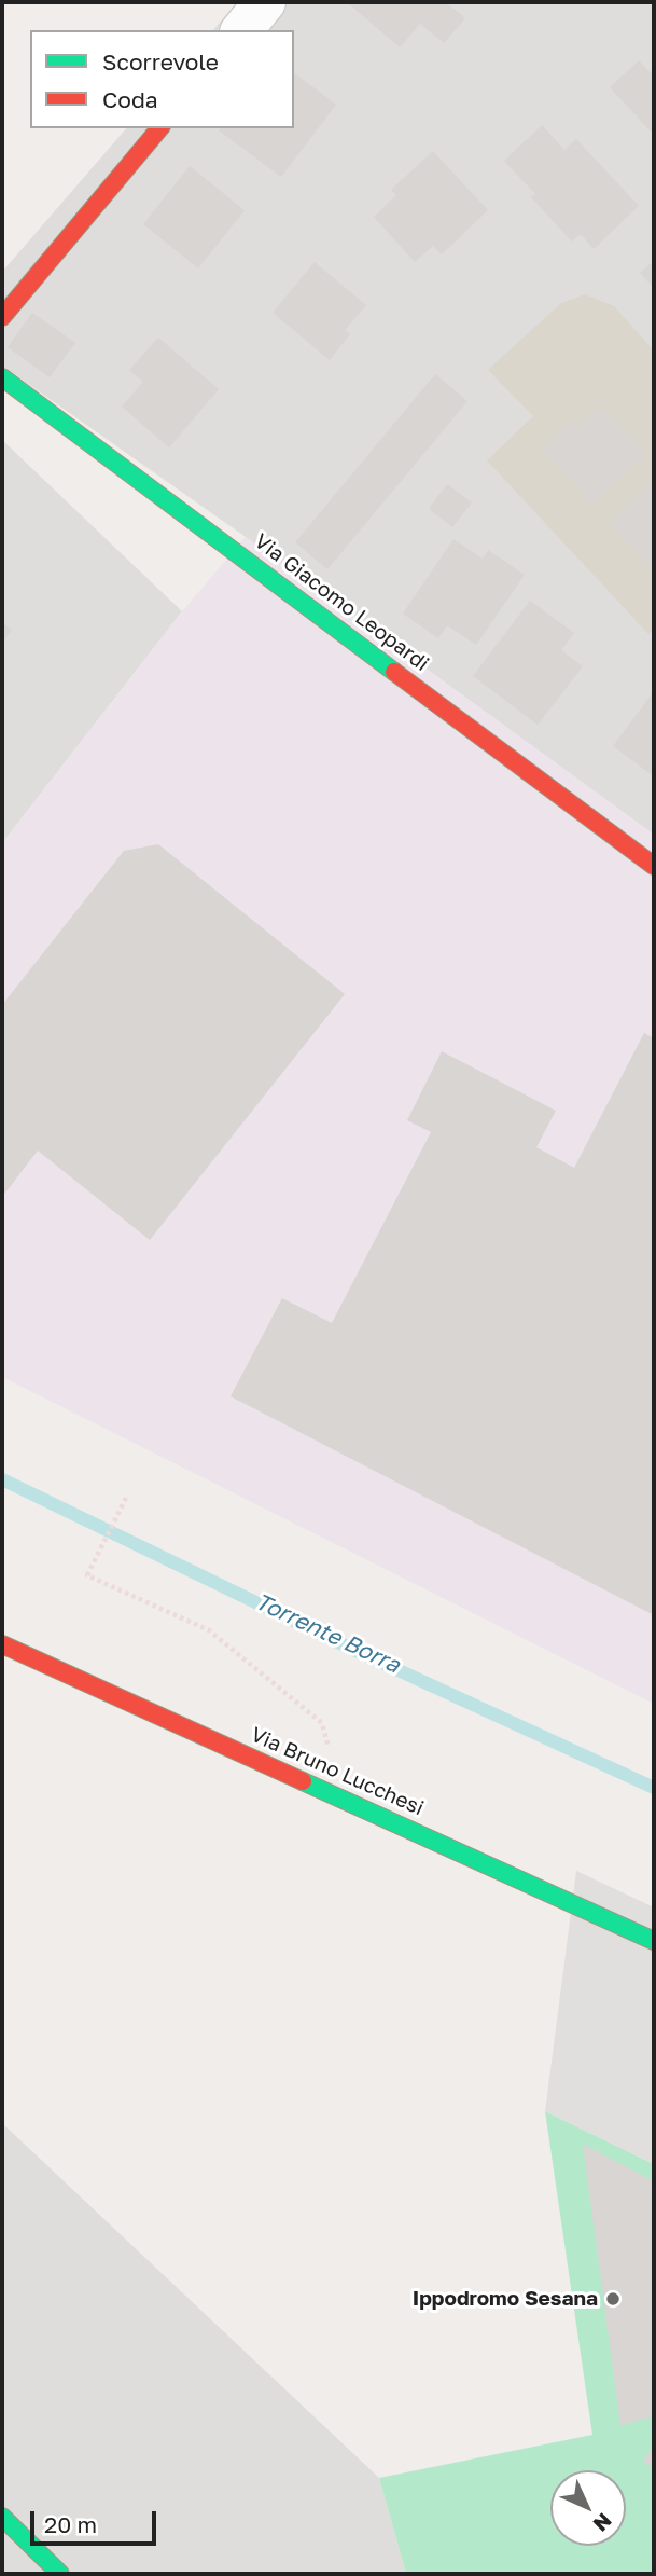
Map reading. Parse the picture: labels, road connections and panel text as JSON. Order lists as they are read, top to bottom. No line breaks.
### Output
{"streets":{"street":["Via Giacomo Leopardi","Via Bruno Lucchesi"]},"water":["Torrente Borra"],"places":["Ippodromo Sesana"],"legend":["Scorrevole","Coda"],"scale_bar":"20 m","north":"bottom right"}
